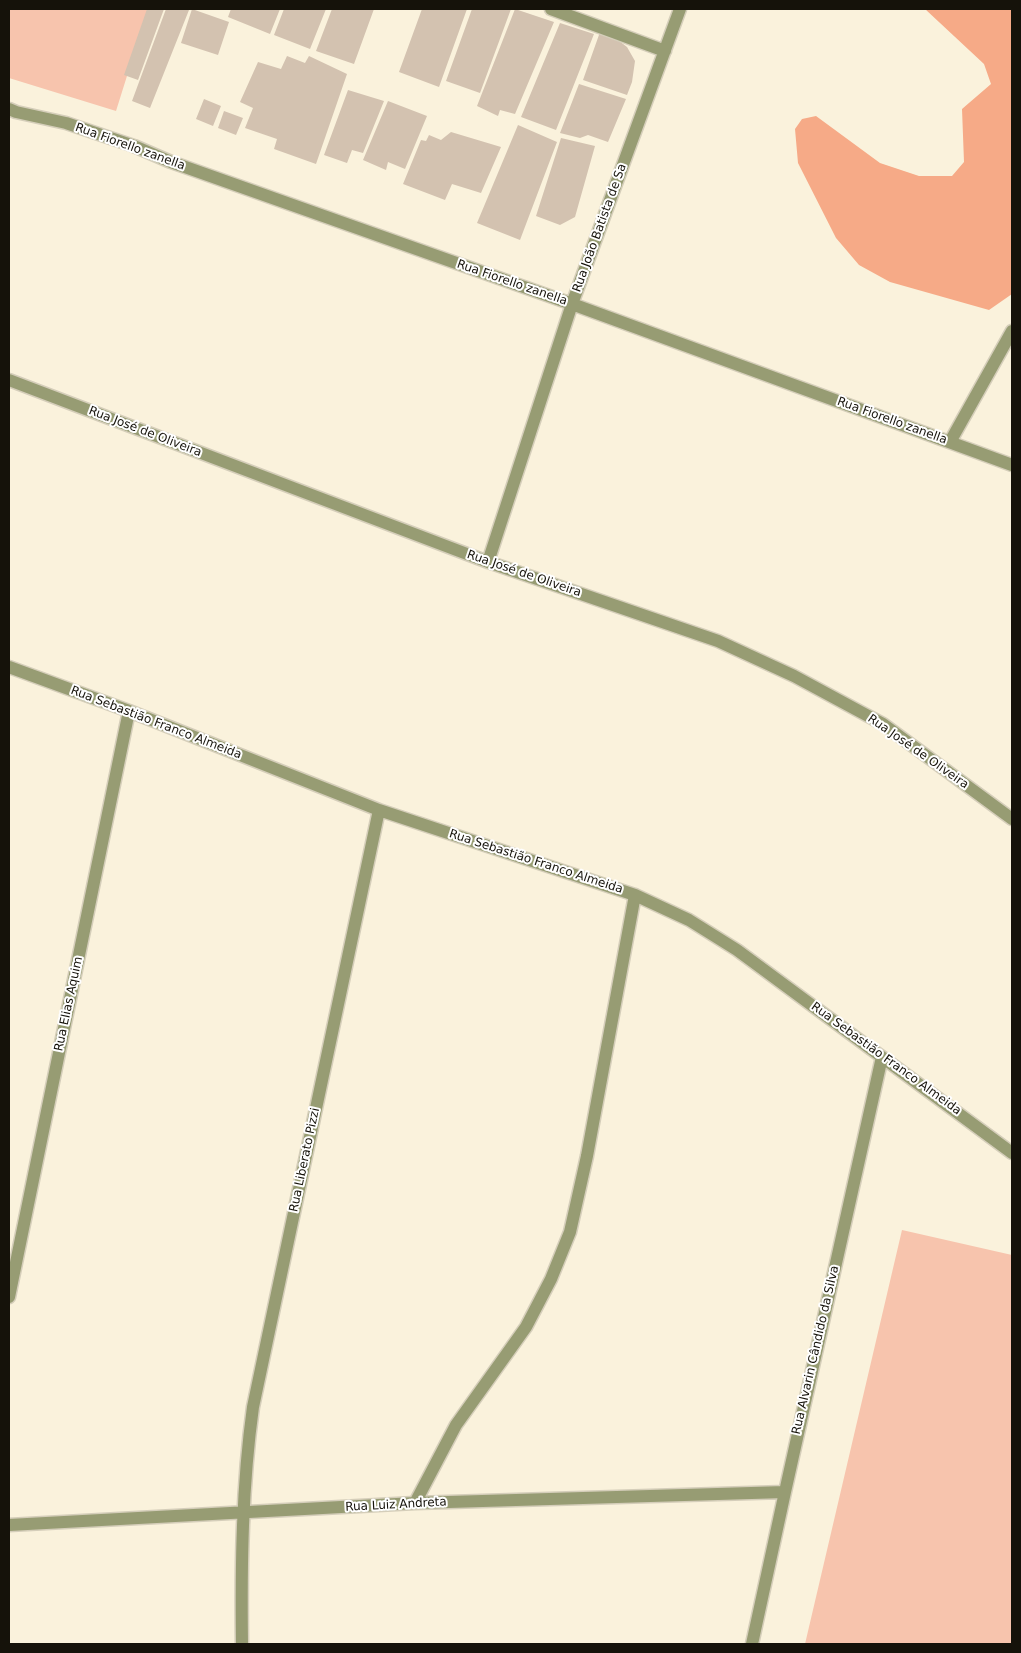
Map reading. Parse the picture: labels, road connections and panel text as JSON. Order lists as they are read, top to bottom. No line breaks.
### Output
{"streets":{"street":["Rua Fiorello zanella","Rua João Batista de Sa","Rua José de Oliveira","Rua Sebastião Franco Almeida","Rua Elias Aquim","Rua Liberato Pizzi","Rua Alvarin Cândido da Silva","Rua Luiz Andreta"]},"crossings":[["Rua Fiorello zanella","Rua João Batista de Sa"],["Rua João Batista de Sa","Rua José de Oliveira"],["Rua Sebastião Franco Almeida","Rua Elias Aquim"],["Rua Sebastião Franco Almeida","Rua Liberato Pizzi"],["Rua Sebastião Franco Almeida","Rua Alvarin Cândido da Silva"],["Rua Liberato Pizzi","Rua Luiz Andreta"],["Rua Alvarin Cândido da Silva","Rua Luiz Andreta"]]}
